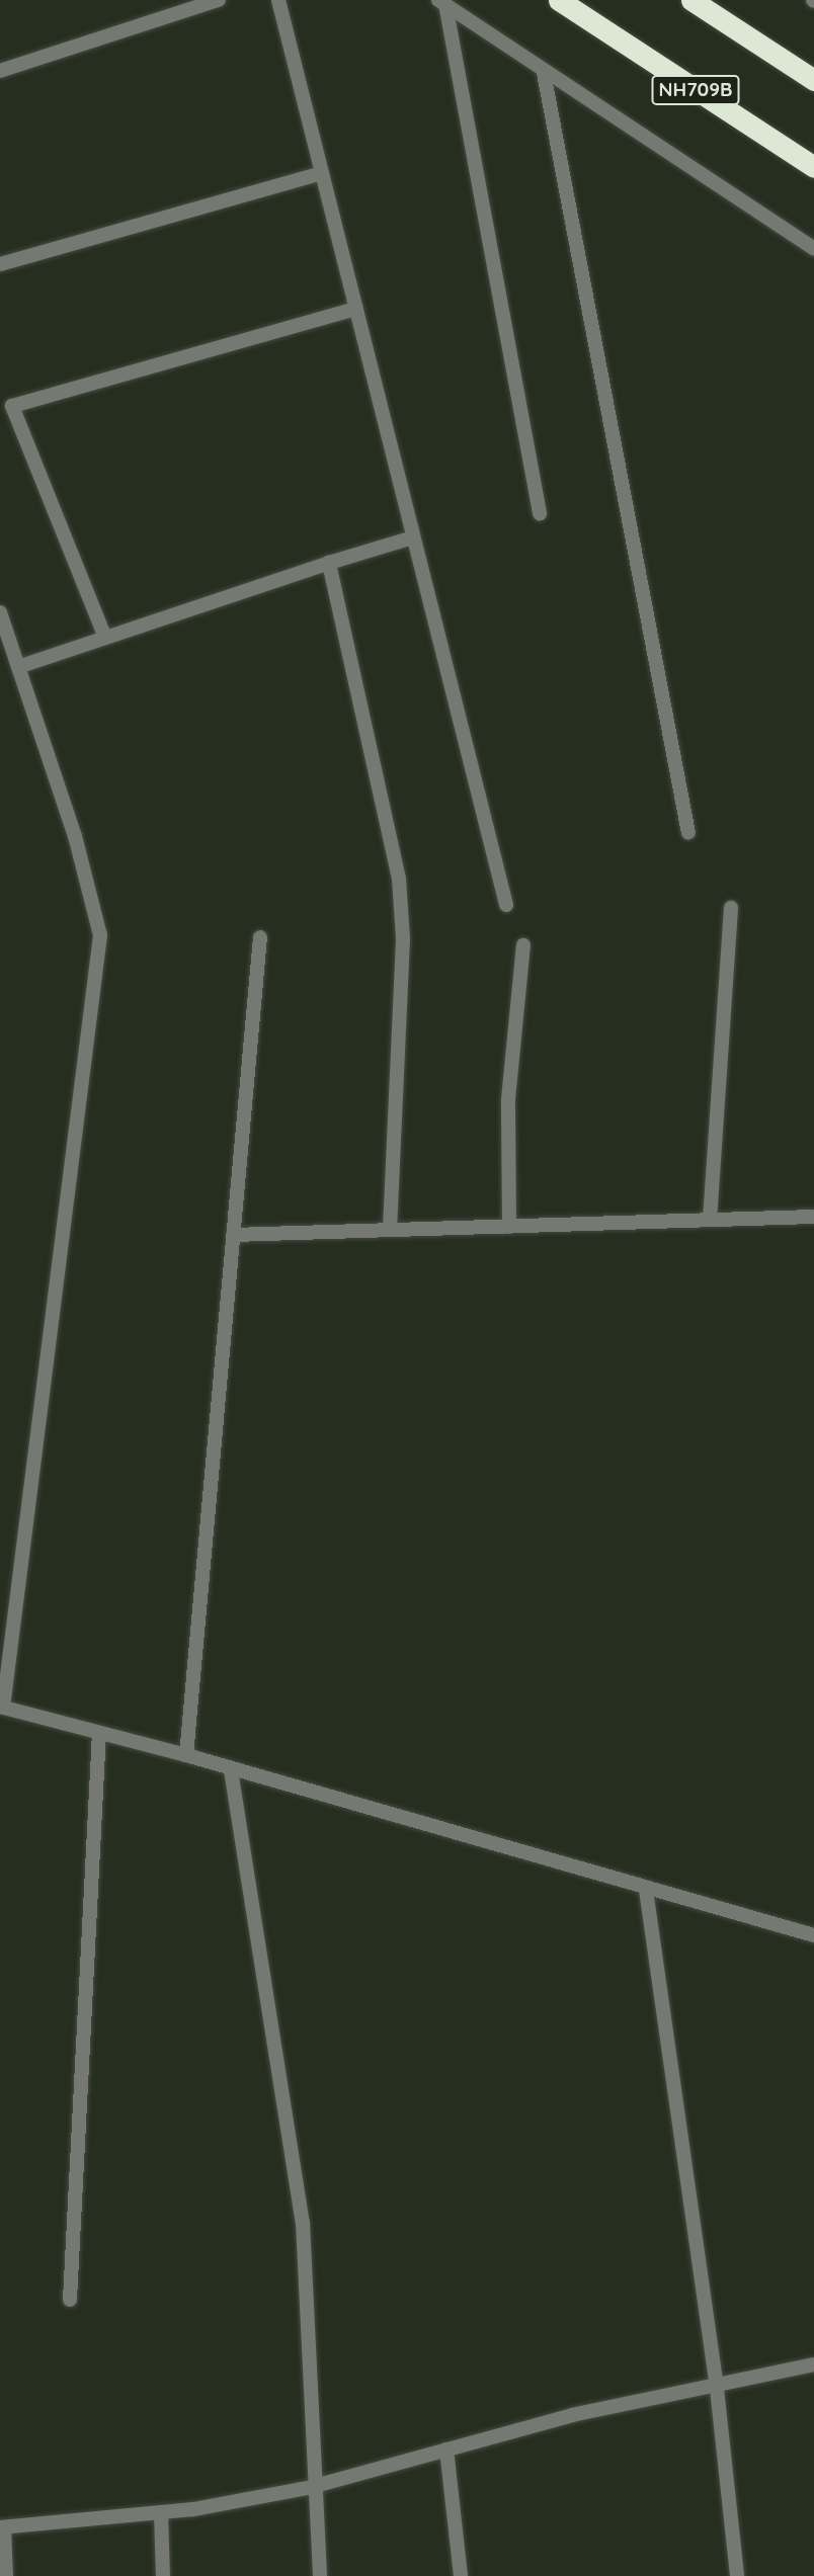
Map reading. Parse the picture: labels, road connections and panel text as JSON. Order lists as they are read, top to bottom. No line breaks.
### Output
{"streets":{"highway":["NH709B"]}}
